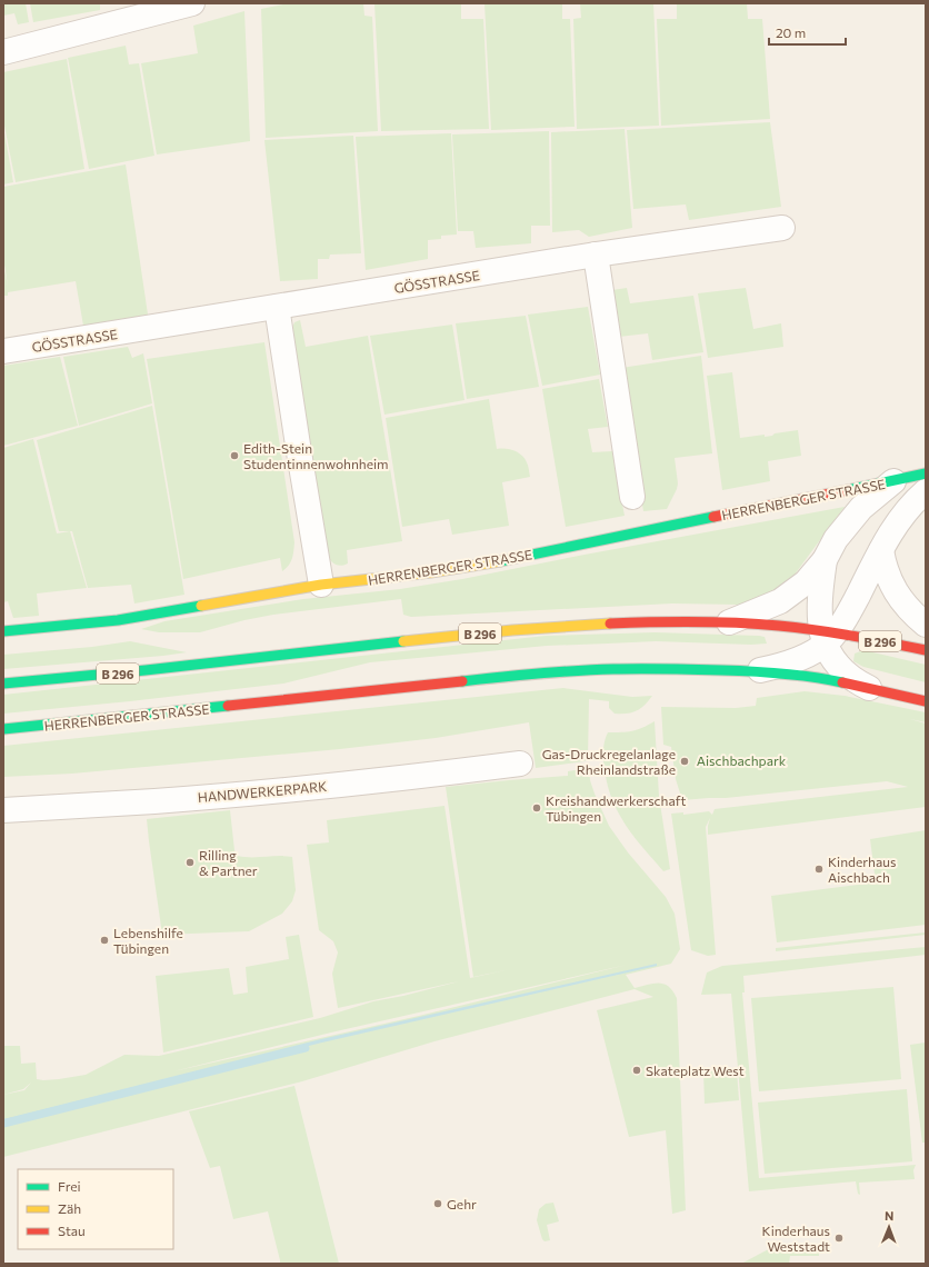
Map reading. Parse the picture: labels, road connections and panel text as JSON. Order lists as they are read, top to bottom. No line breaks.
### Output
{"streets":{"main road":["HERRENBERGER STRASSE","B 296"],"street":["GÖSSTRASSE","HANDWERKERPARK"]},"crossings":[["HERRENBERGER STRASSE","B 296"]],"parks":["Aischbachpark"],"places":["Edith-Stein Studentinnenwohnheim","Gas-Druckregelanlage Rheinlandstraße","Kreishandwerkerschaft Tübingen","Rilling & Partner","Kinderhaus Aischbach","Lebenshilfe Tübingen","Skateplatz West","Gehr","Kinderhaus Weststadt"],"legend":["Frei","Zäh","Stau"],"scale_bar":"20 m","north":"top"}
